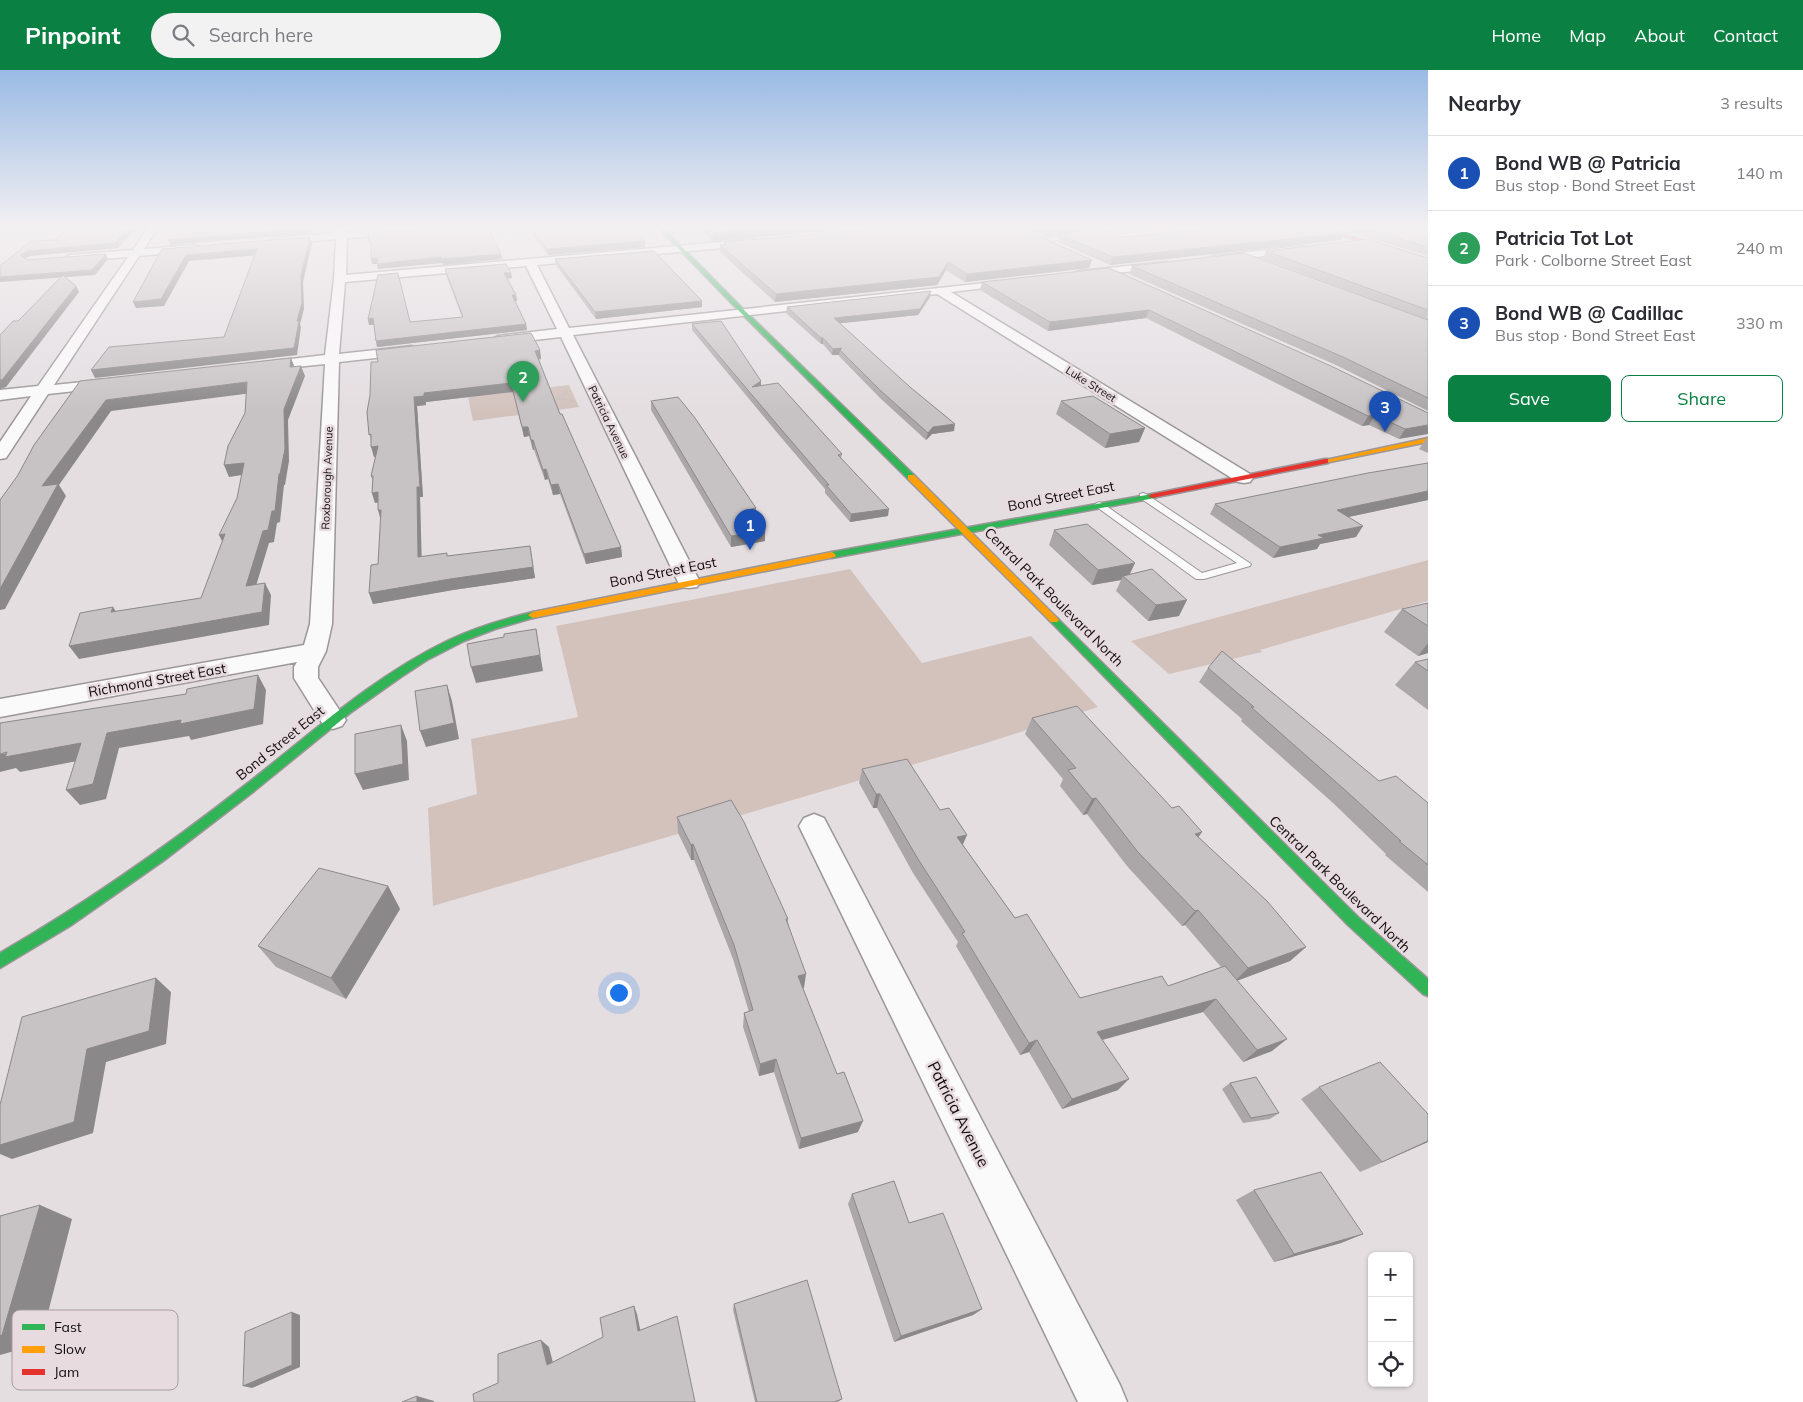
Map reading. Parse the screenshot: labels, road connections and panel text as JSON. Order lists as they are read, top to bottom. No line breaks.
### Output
{"streets":{"main road":["Bond Street East","Central Park Boulevard North"],"street":["Luke Street","Patricia Avenue","Roxborough Avenue","Richmond Street East"]},"crossings":[["Luke Street","Bond Street East"],["Patricia Avenue","Bond Street East"],["Roxborough Avenue","Bond Street East"],["Roxborough Avenue","Richmond Street East"],["Bond Street East","Central Park Boulevard North"]],"legend":["Fast","Slow","Jam"],"page":{"header":"Pinpoint","search":"Search here","nav":["Home","Map","About","Contact"],"heading":["Nearby","3 results"],"list":[{"mark":"1","name":"Bond WB @ Patricia","note":"Bus stop · Bond Street East","value":"140 m"},{"mark":"2","name":"Patricia Tot Lot","note":"Park · Colborne Street East","value":"240 m"},{"mark":"3","name":"Bond WB @ Cadillac","note":"Bus stop · Bond Street East","value":"330 m"}],"buttons":["Save","Share"],"pins":["2","3","1"],"map_buttons":["+","−"]}}
